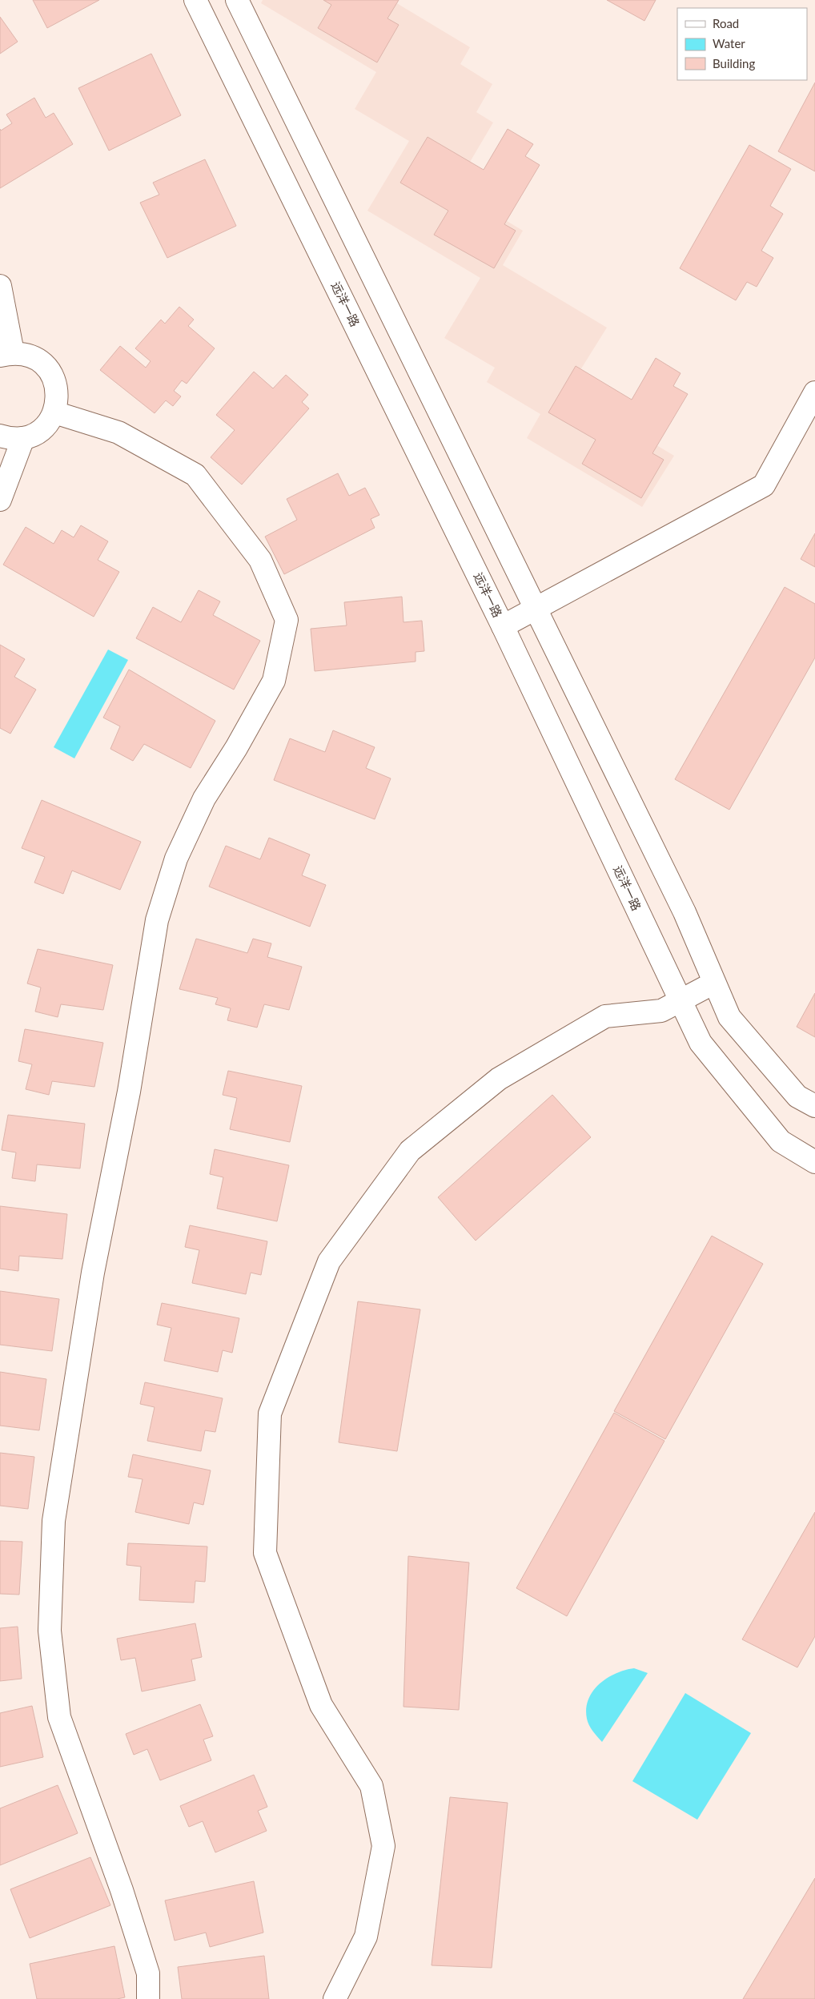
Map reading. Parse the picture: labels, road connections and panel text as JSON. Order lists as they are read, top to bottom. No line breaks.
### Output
{"streets":{"street":["远洋一路"]},"legend":["Road","Water","Building"]}
